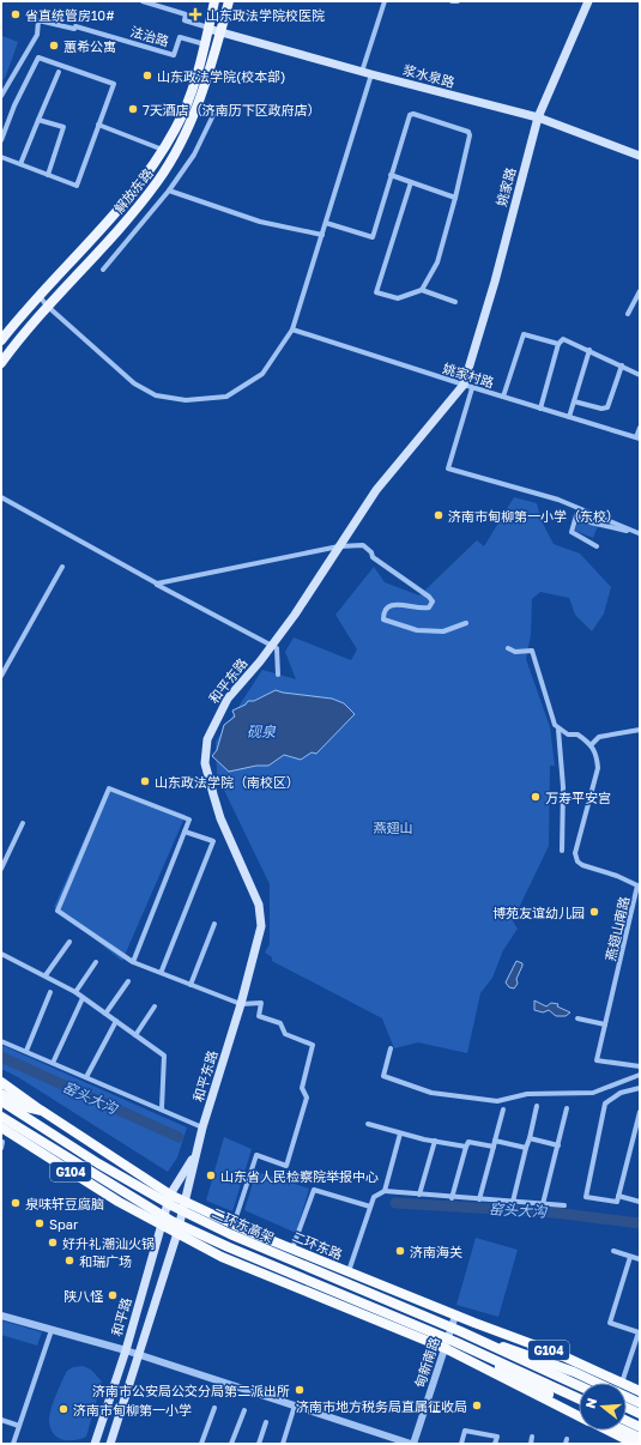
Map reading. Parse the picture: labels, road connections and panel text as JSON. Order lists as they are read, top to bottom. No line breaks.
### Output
{"streets":{"highway":["G104","二环东高架","二环东路"],"main road":["浆水泉路","姚家路","解放东路","和平东路","和平路"],"street":["法治路","姚家村路","燕翅山南路","甸新南路"]},"crossings":[["法治路","解放东路"],["浆水泉路","姚家路"],["浆水泉路","解放东路"],["姚家路","姚家村路"],["姚家路","和平东路"],["姚家村路","和平东路"],["和平东路","二环东路"],["和平东路","和平路"],["G104","和平路"],["G104","甸新南路"],["二环东路","和平路"],["二环东路","甸新南路"]],"water":["砚泉","窑头大沟"],"parks":["燕翅山"],"places":{"other":["省直统管房10#","蕙希公寓","山东政法学院(校本部)","7天酒店（济南历下区政府店）","济南市甸柳第一小学（东校）","山东政法学院（南校区）","万寿平安宫","博苑友谊幼儿园","山东省人民检察院举报中心","泉味轩豆腐脑","Spar","好升礼潮汕火锅","济南海关","和瑞广场","陕八怪","济南市公安局公交分局第二派出所","济南市地方税务局直属征收局","济南市甸柳第一小学"],"health":["山东政法学院校医院"]},"north":"left"}
